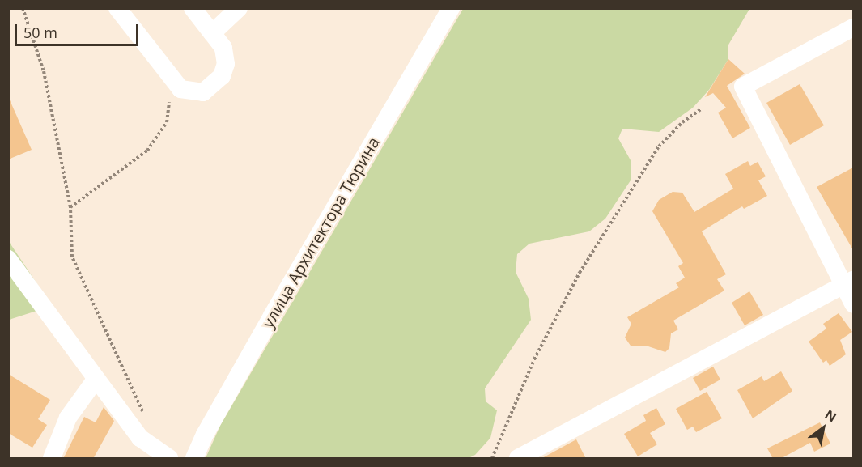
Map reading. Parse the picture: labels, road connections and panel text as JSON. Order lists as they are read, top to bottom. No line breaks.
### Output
{"streets":{"street":["улица Архитектора Тюрина"]},"scale_bar":"50 m","north":"top right"}
